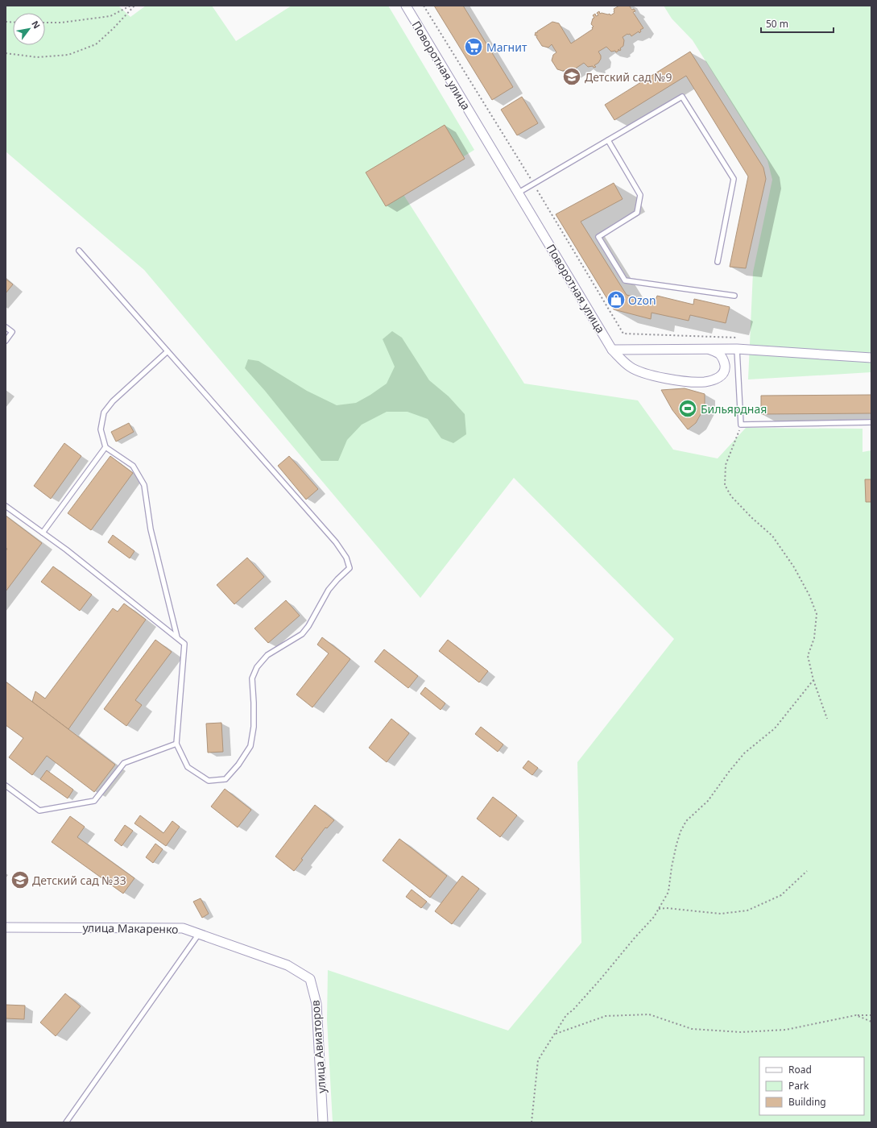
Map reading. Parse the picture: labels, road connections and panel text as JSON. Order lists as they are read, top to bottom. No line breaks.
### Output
{"streets":{"street":["Поворотная улица","улица Макаренко","улица Авиаторов"]},"crossings":[["улица Макаренко","улица Авиаторов"]],"places":{"supermarket":["Магнит"],"school or university":["Детский сад №9","Детский сад №33"],"shop":["Ozon"],"sports":["Бильярдная"]},"legend":["Road","Park","Building"],"scale_bar":"50 m","north":"top right"}
